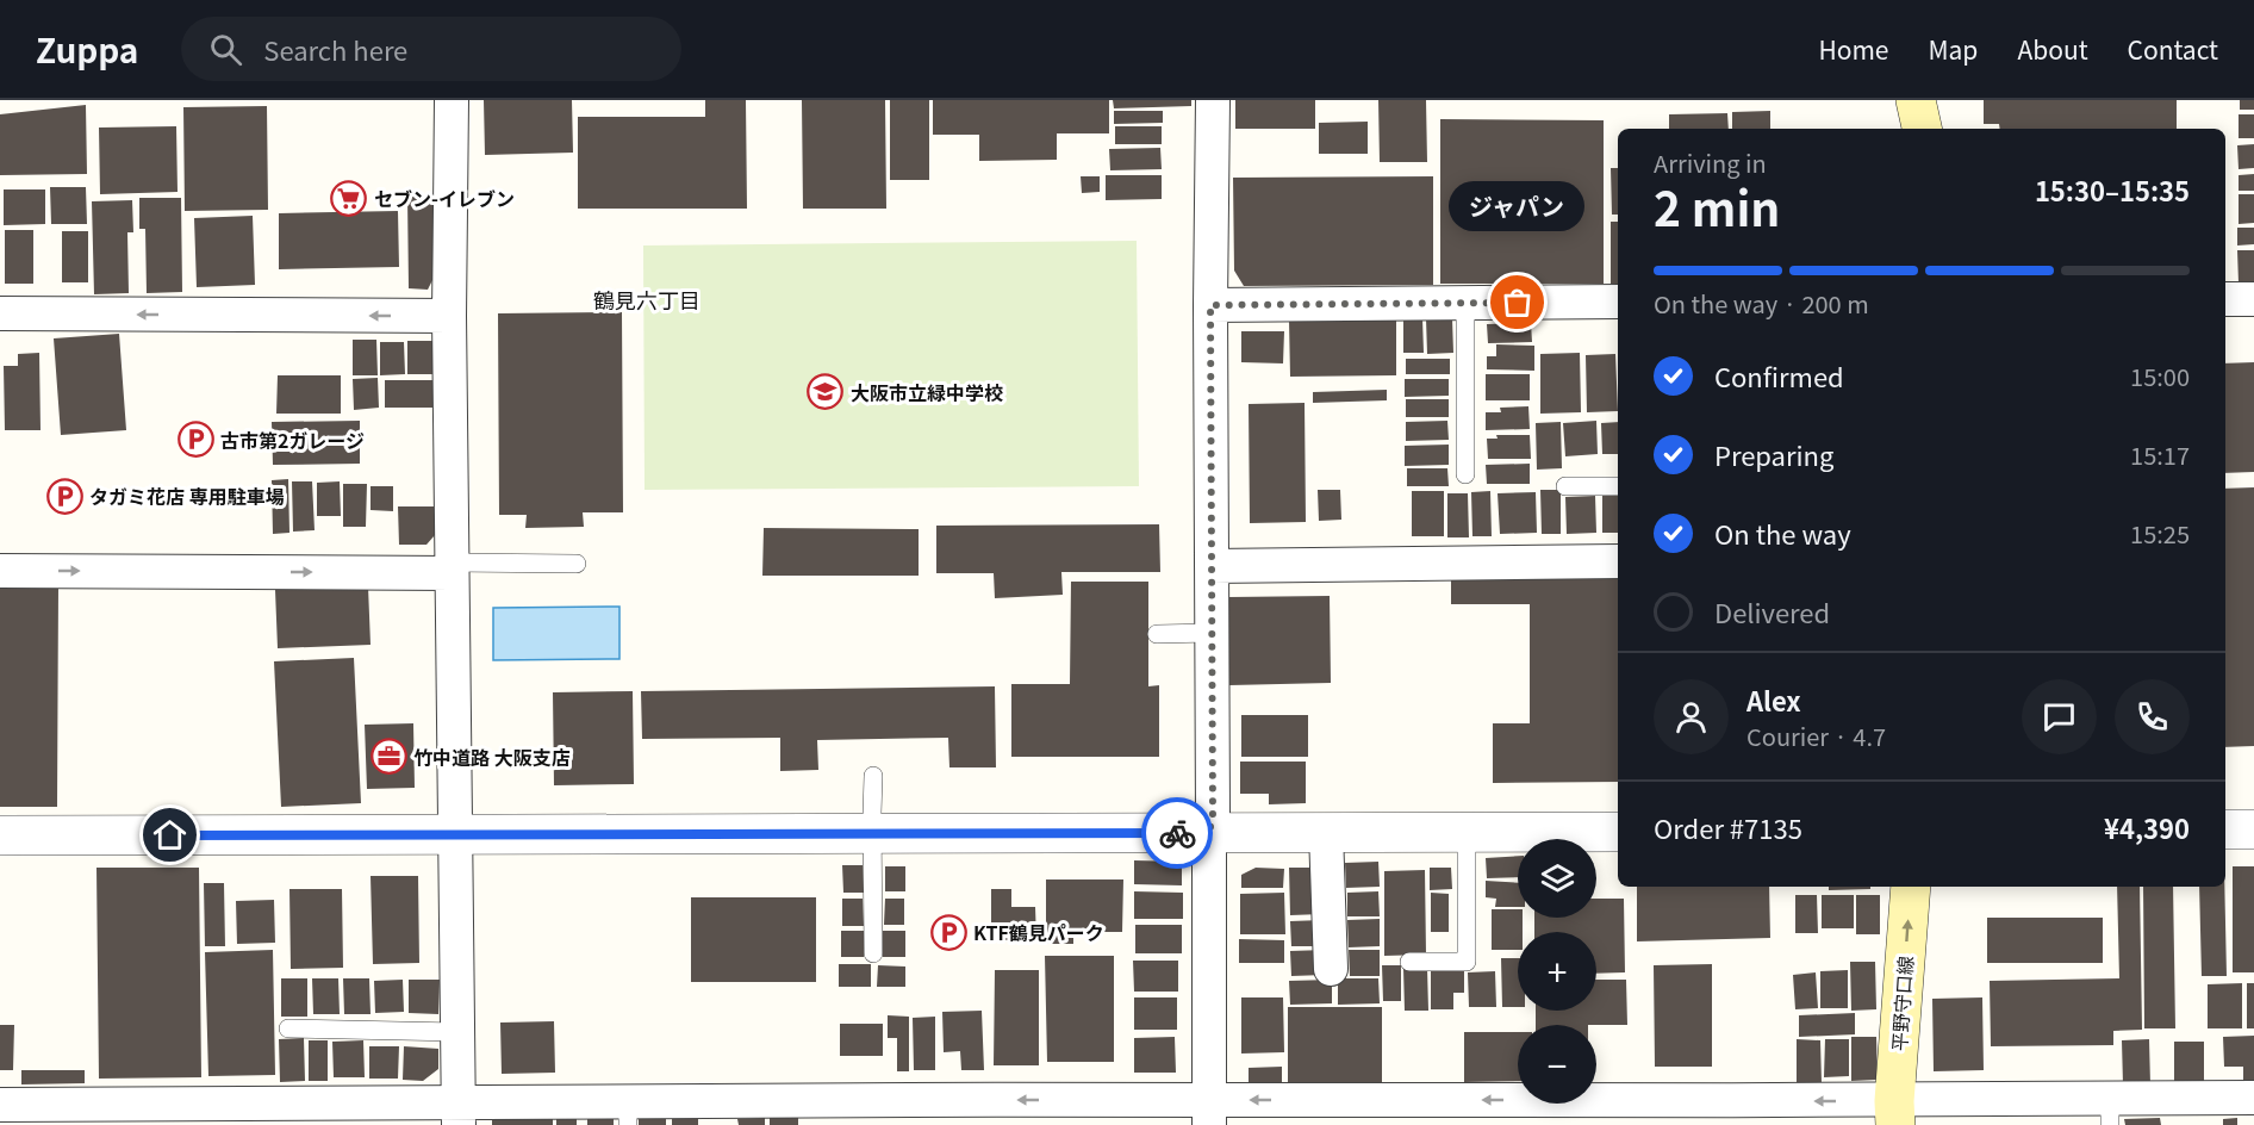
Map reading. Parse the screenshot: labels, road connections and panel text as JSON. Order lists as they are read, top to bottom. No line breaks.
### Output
{"streets":{"main road":["平野守口線"]},"one_way":["平野守口線"],"districts":["鶴見六丁目"],"places":{"supermarket":["セブン-イレブン"],"other":["ジャパン"],"school or university":["大阪市立緑中学校"],"parking":["古市第2ガレージ","タガミ花店 専用駐車場","KTF鶴見パーク"],"office":["竹中道路 大阪支店"]},"page":{"header":"Zuppa","search":"Search here","nav":["Home","Map","About","Contact"],"heading":["2 min","Arriving in","15:30–15:35"],"panel":["Alex","Courier · 4.7","Order #7135","¥4,390"],"bubble":"ジャパン","bar":"On the way · 200 m","list":[["Confirmed","15:00"],["Preparing","15:17"],["On the way","15:25"],"Delivered"],"map_buttons":["+","−"]}}
